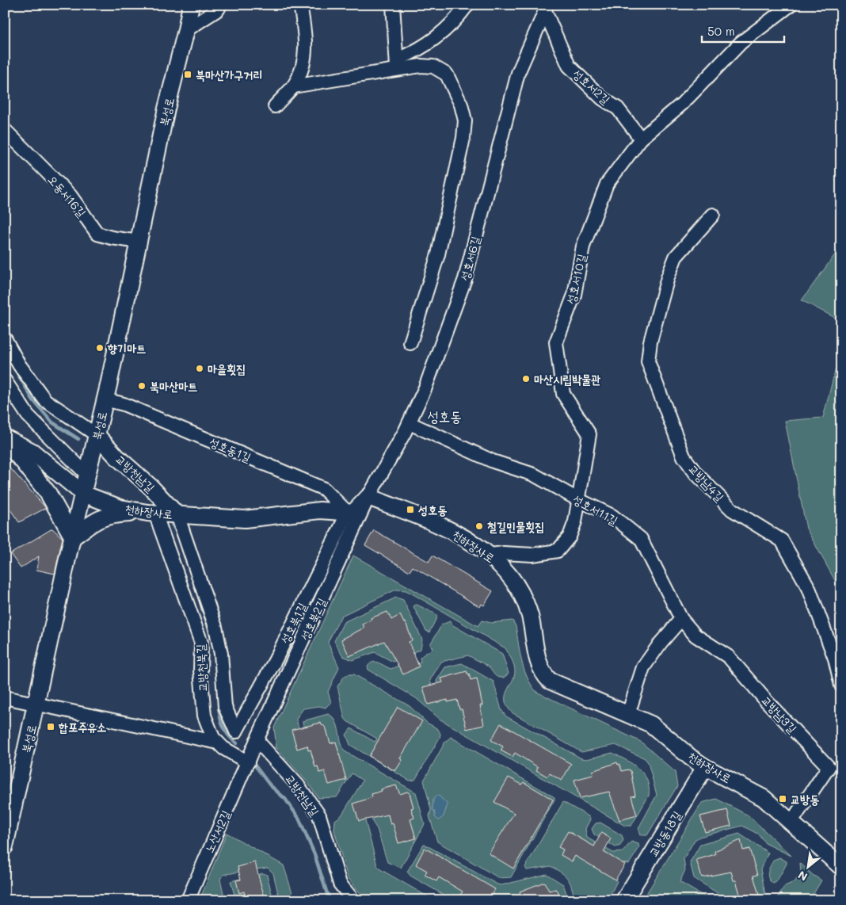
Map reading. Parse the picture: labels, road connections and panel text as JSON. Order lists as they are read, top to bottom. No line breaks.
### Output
{"streets":{"main road":["북성로","교방천남길","천하장사로","교방동18길"],"street":["성호서2길","오동서16길","성호서6길","성호서10길","성호동1길","교방남4길","성호서11길","성호북2길","성호북1길","교방천북길","교방남3길","노산서2길"]},"crossings":[["성호서2길","성호서6길"],["성호서2길","성호서10길"],["북성로","오동서16길"],["북성로","성호동1길"],["북성로","교방천남길"],["북성로","천하장사로"],["성호서6길","성호서11길"],["성호서6길","천하장사로"],["성호서6길","성호북2길"],["성호서10길","성호서11길"],["성호서10길","천하장사로"],["성호동1길","천하장사로"],["성호동1길","성호북1길"],["교방천남길","천하장사로"],["교방천남길","성호북2길"],["교방천남길","성호북1길"],["성호서11길","교방남3길"],["천하장사로","성호북2길"],["천하장사로","성호북1길"],["천하장사로","교방천북길"],["천하장사로","교방남3길"],["천하장사로","교방동18길"],["성호북2길","교방천북길"],["성호북2길","노산서2길"],["교방천북길","노산서2길"]],"districts":["성호동"],"places":{"transit":["북마산가구거리","성호동","합포주유소","교방동"],"other":["향기마트","마을횟집","마산시립박물관","북마산마트","철길민물횟집"]},"scale_bar":"50 m","north":"bottom left"}
